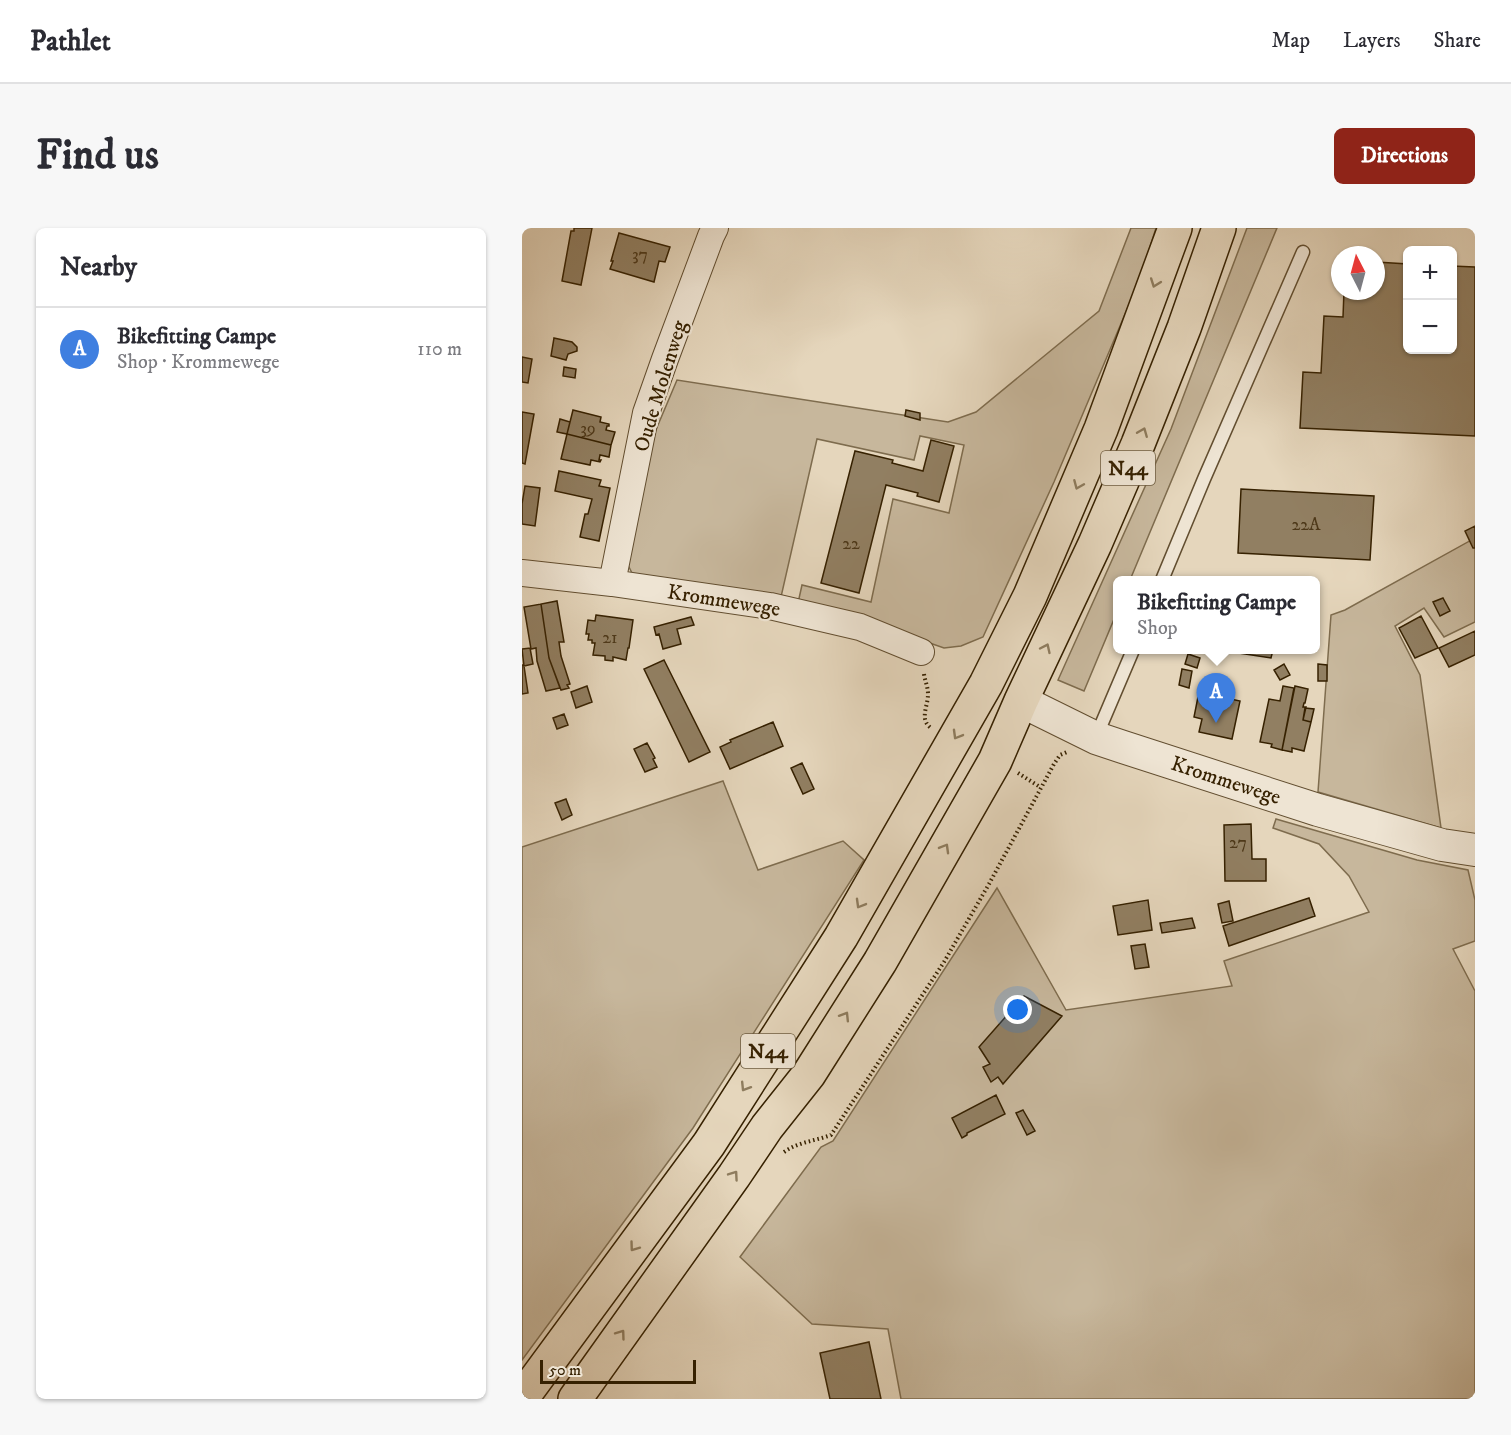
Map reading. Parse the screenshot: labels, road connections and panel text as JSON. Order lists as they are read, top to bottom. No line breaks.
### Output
{"streets":{"highway":["N44"],"street":["Oude Molenweg","Krommewege"]},"crossings":[["Oude Molenweg","Krommewege"],["N44","Krommewege"]],"house_numbers":["37","39","22A","22","21","27"],"scale_bar":"50 m","north":"top","page":{"header":"Pathlet","nav":["Map","Layers","Share"],"buttons":"Directions","title":"Find us","heading":"Nearby","map_buttons":["+","−"],"list":[{"mark":"A","name":"Bikefitting Campe","note":"Shop · Krommewege","value":"110 m"}],"popup":["Bikefitting Campe","Shop"],"pins":"A","scale":"50 m"}}
